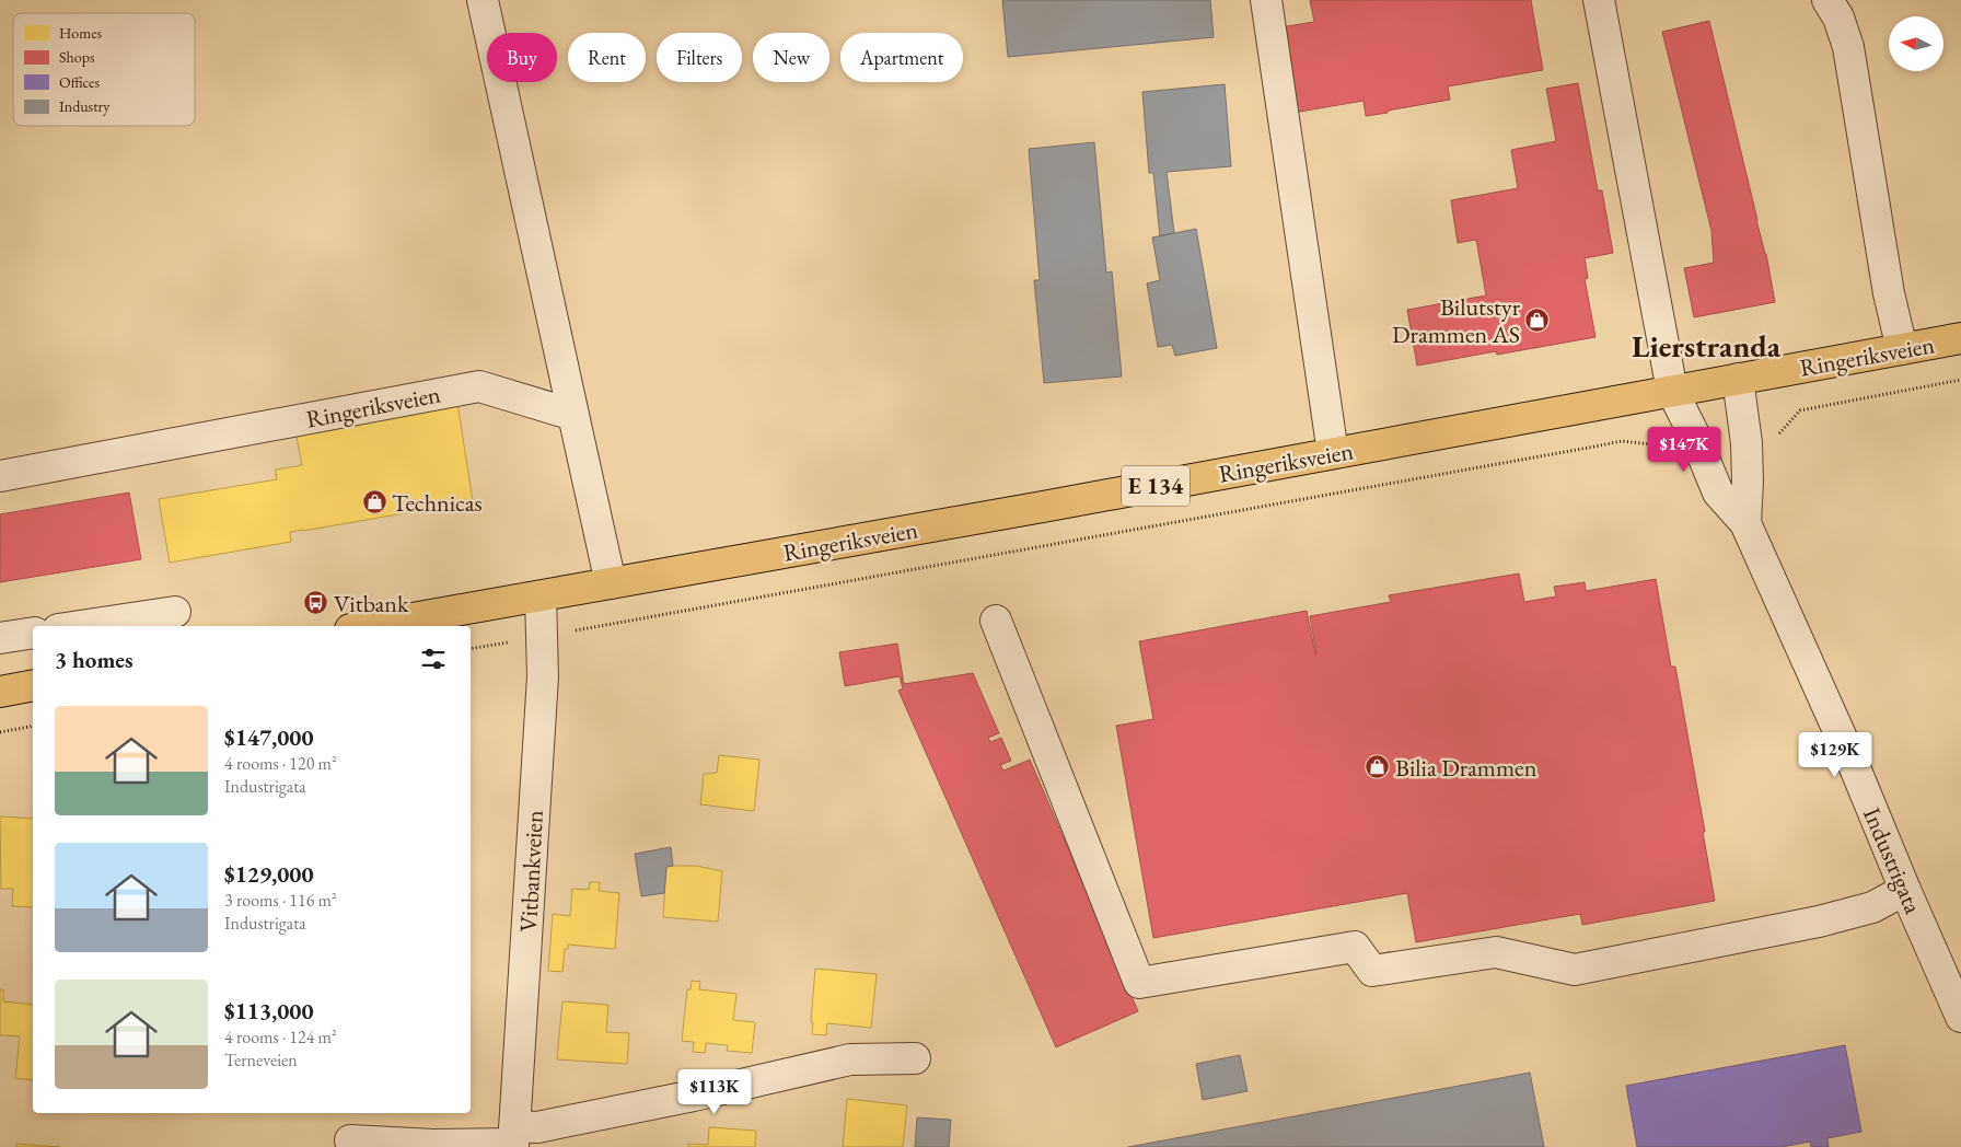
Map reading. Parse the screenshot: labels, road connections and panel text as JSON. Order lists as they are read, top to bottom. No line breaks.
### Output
{"streets":{"highway":["Ringeriksveien","E 134"],"street":["Industrigata","Vitbankveien"]},"crossings":[["Ringeriksveien","Industrigata"],["Ringeriksveien","Vitbankveien"]],"districts":["Lierstranda"],"places":{"shop":["Bilutstyr Drammen AS","Technicas","Bilia Drammen"],"bus stop":["Vitbank"]},"legend":["Homes","Shops","Offices","Industry"],"north":"left","page":{"chip":["Buy","Rent","Filters","New","Apartment"],"price":["$147K","$129K","$113K"],"heading":"3 homes","list":[{"name":"$147,000","note":"4 rooms · 120 m² · Industrigata"},{"name":"$129,000","note":"3 rooms · 116 m² · Industrigata"},{"name":"$113,000","note":"4 rooms · 124 m² · Terneveien"}]}}
